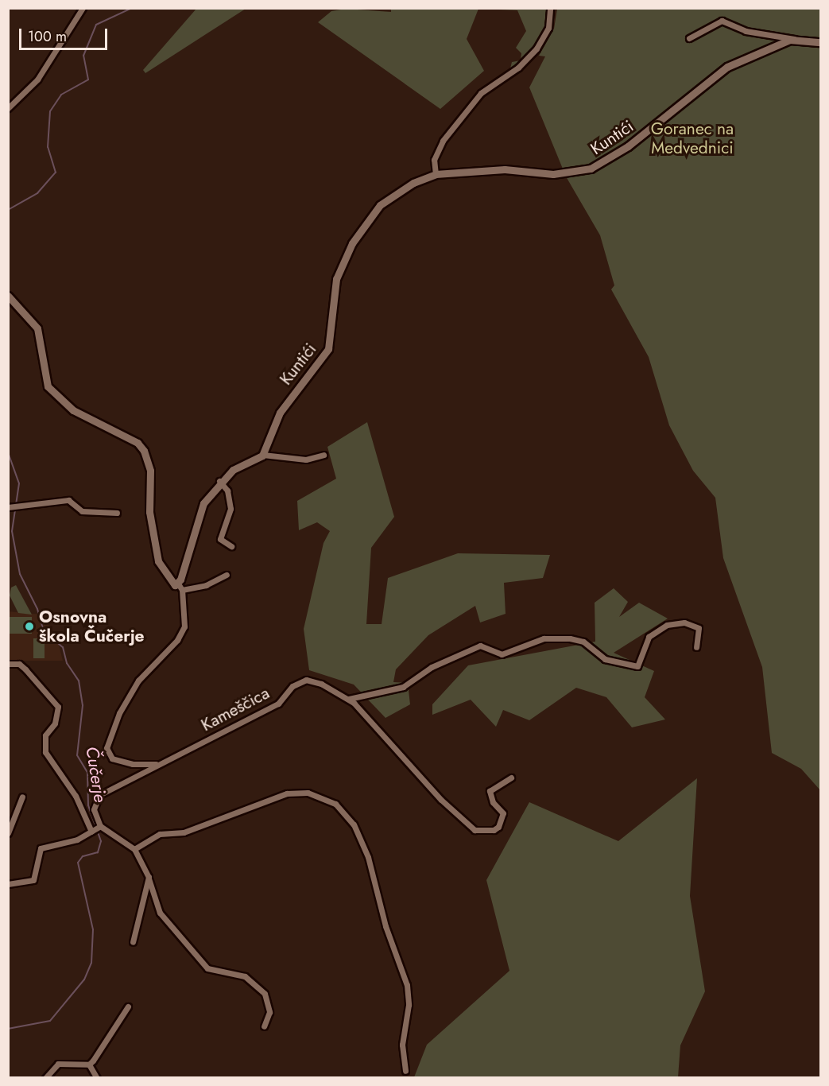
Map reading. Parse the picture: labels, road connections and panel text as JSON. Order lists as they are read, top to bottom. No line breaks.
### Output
{"streets":{"street":["Kuntići","Kameščica"]},"water":["Čučerje"],"parks":["Goranec na Medvednici"],"places":["Osnovna škola Čučerje"],"scale_bar":"100 m"}
